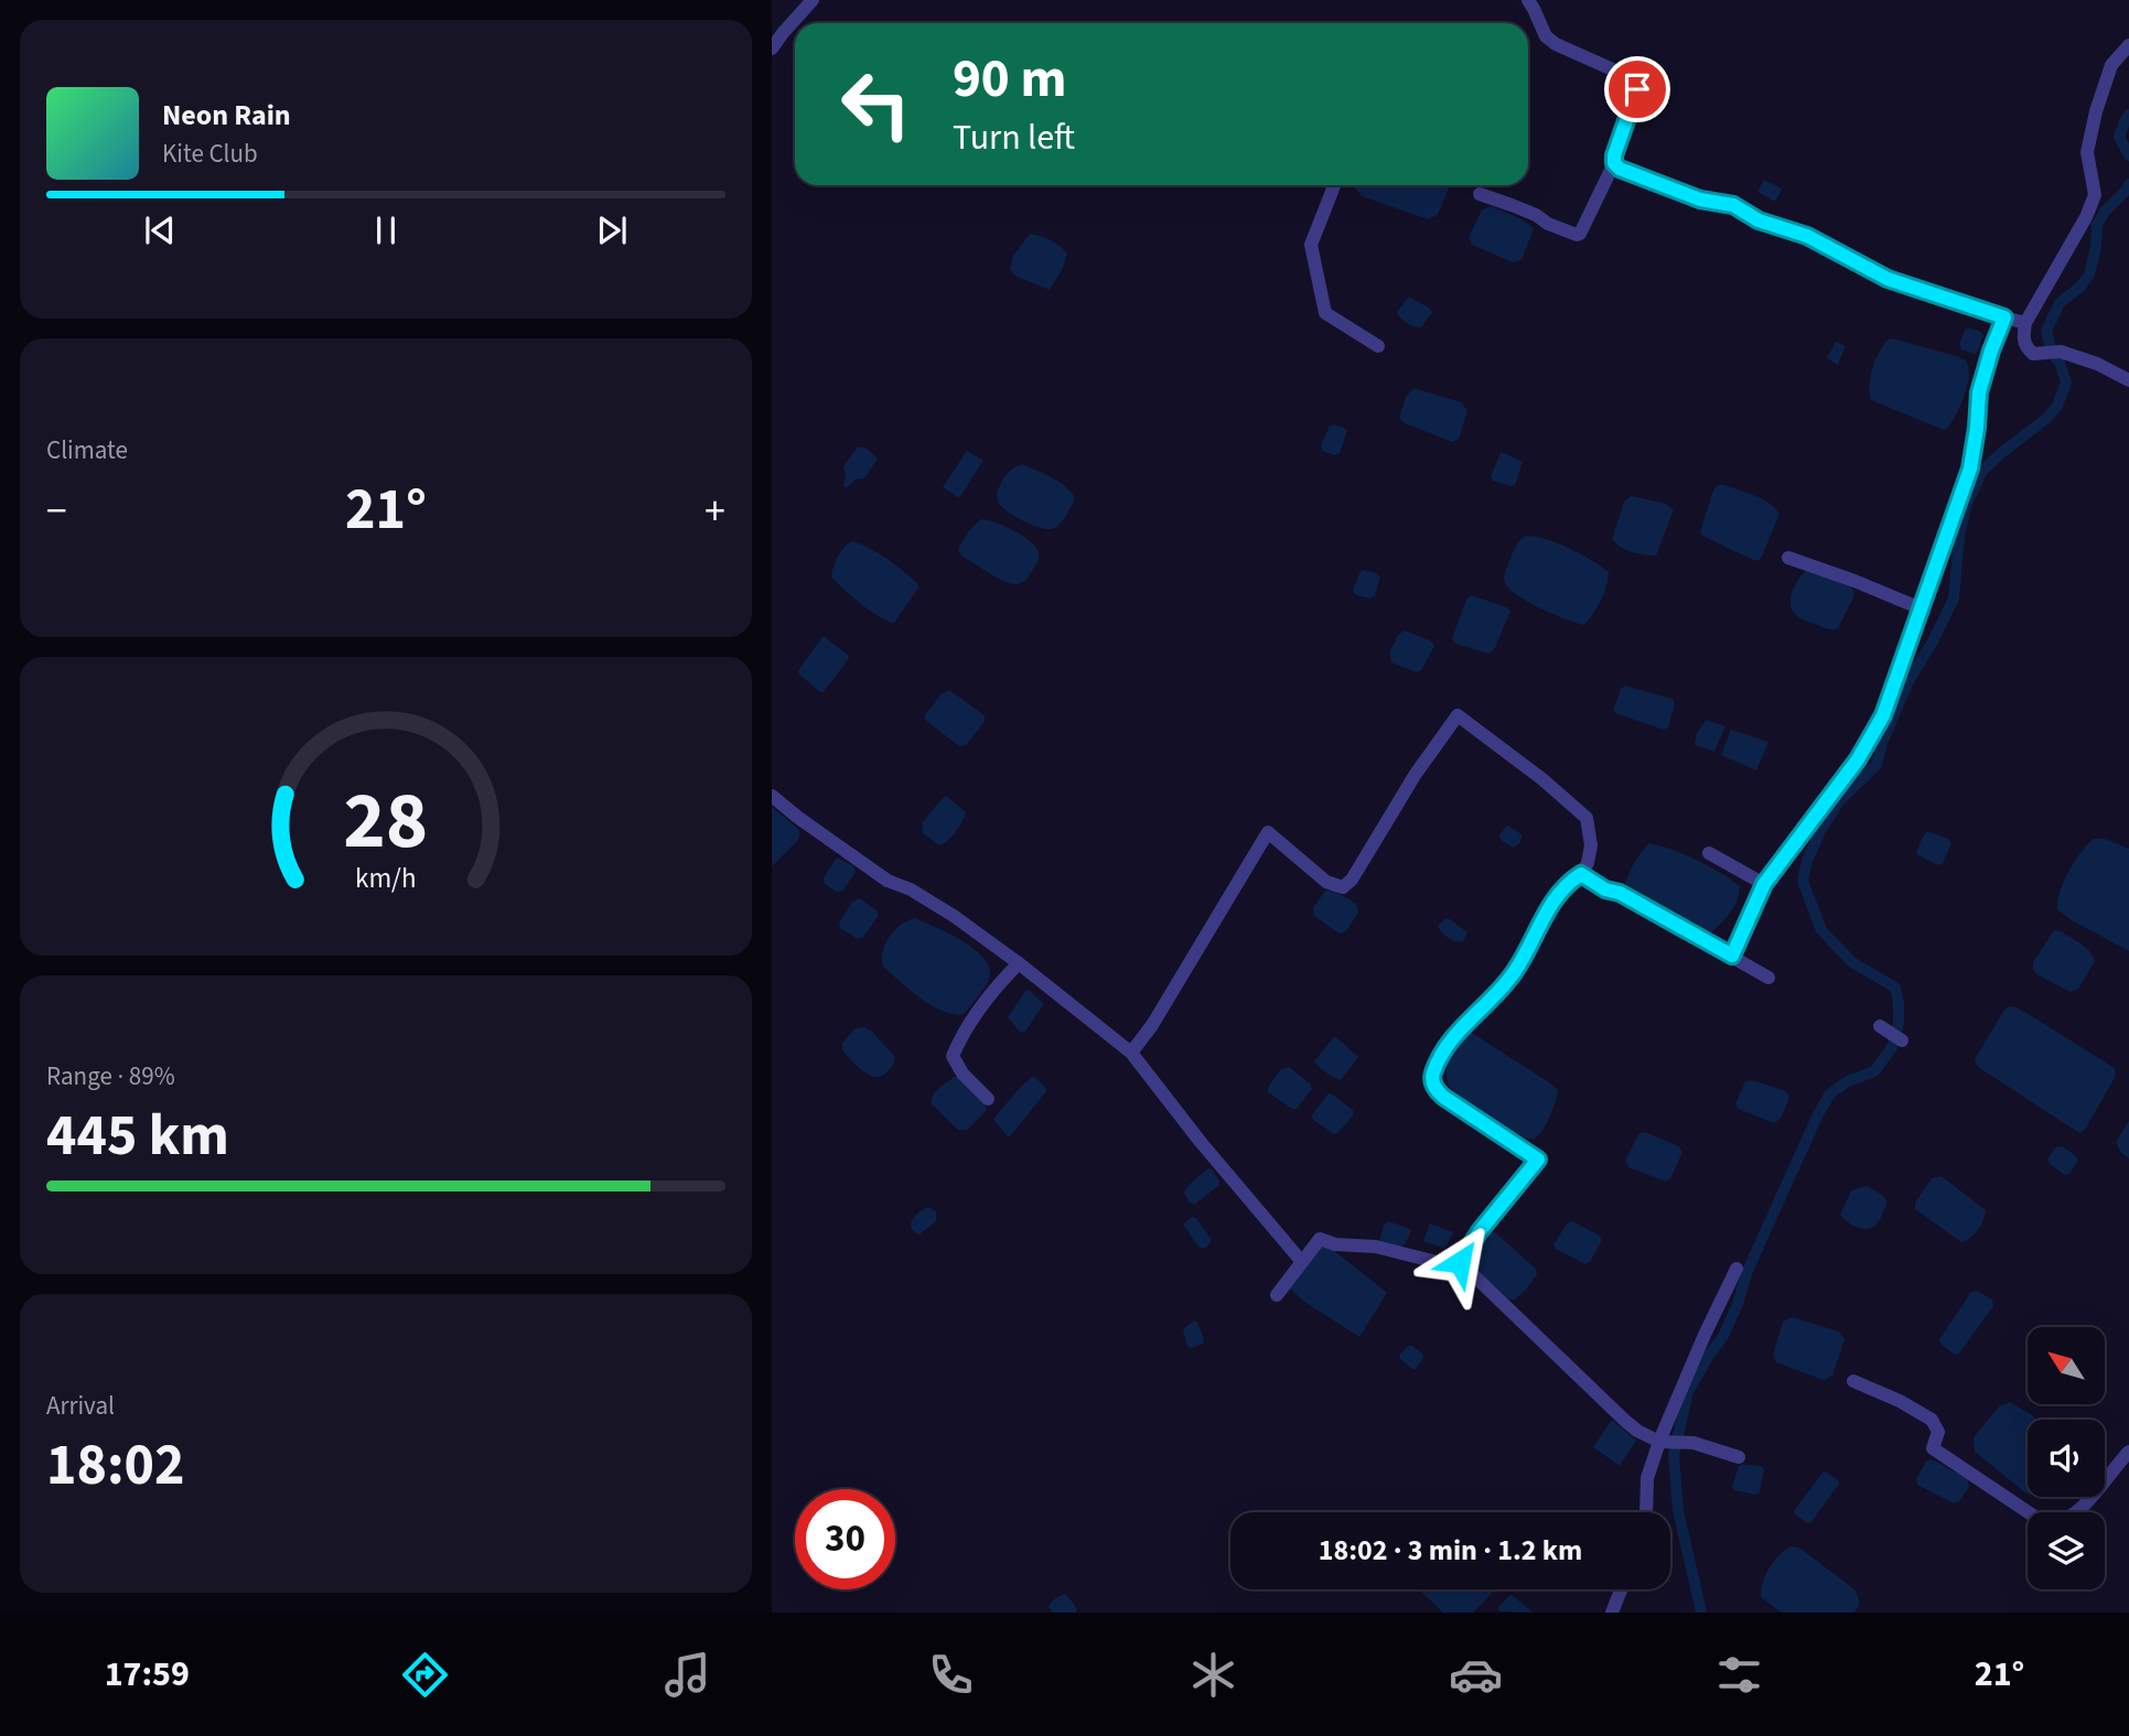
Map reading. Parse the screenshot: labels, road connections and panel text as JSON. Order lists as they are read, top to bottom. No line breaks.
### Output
{"north":"top left","page":{"turn":["90 m","Turn left"],"song":["Neon Rain","Kite Club"],"tile":["Climate",["Range · 89%","445 km"],["Arrival","18:02"]],"heat":["−","21°","+"],"limit":"30","trip":"18:02 · 3 min · 1.2 km","tabs":["17:59","21°"],"gauge":["28","km/h"]}}
